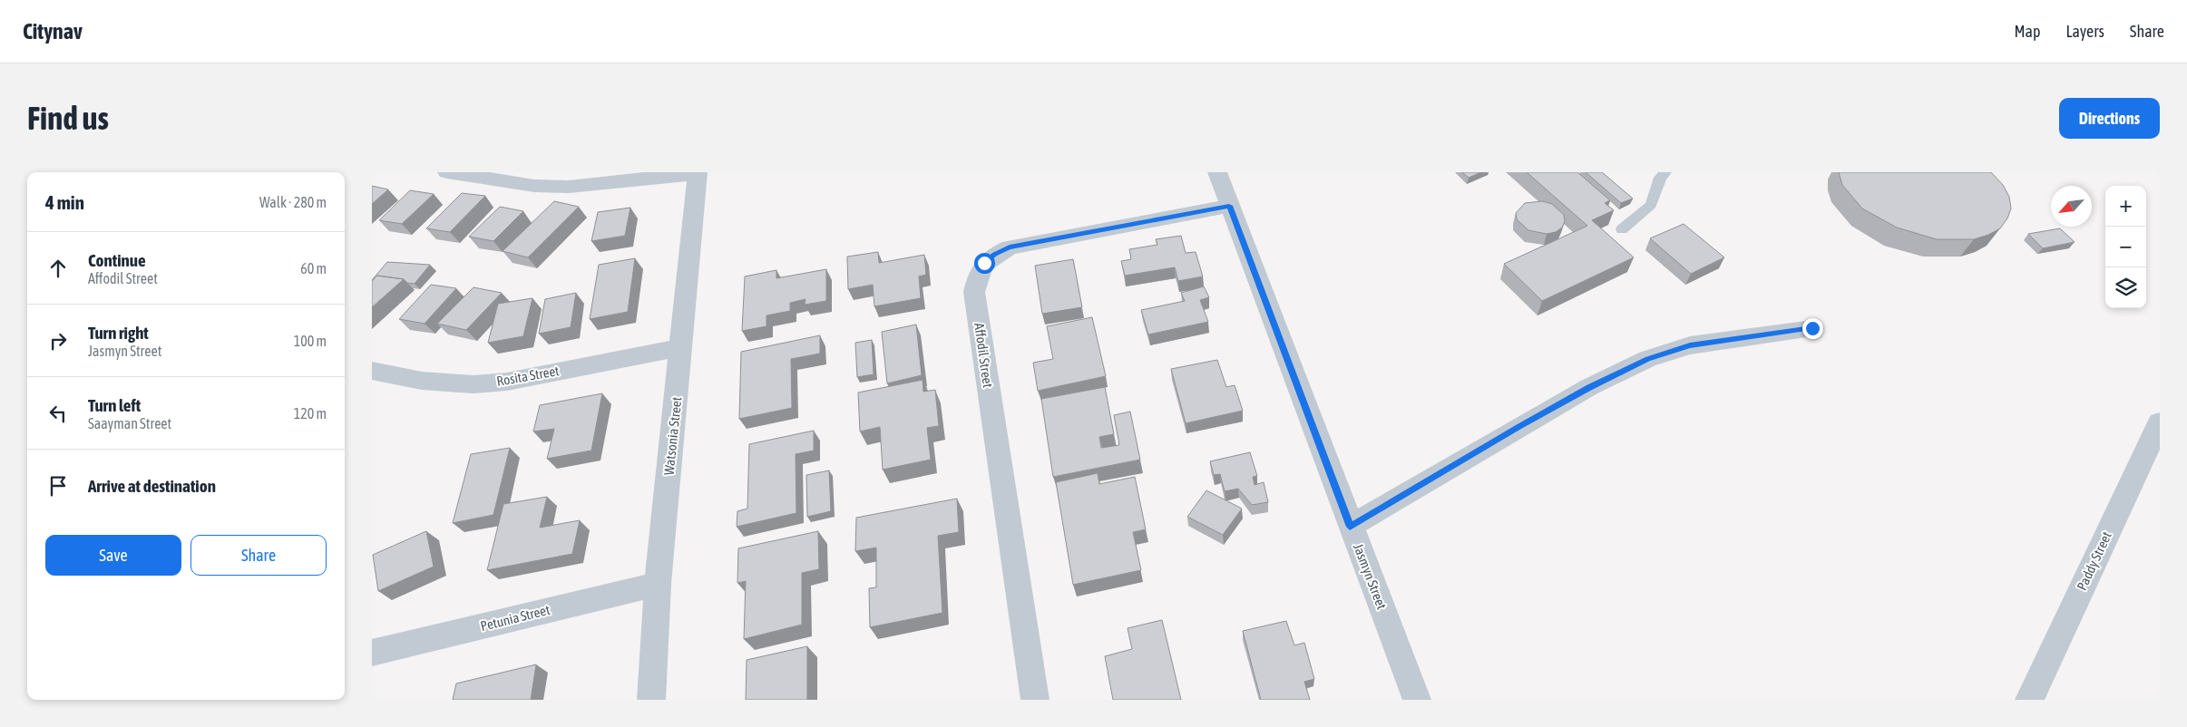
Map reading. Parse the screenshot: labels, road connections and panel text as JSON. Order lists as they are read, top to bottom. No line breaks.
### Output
{"streets":{"street":["Affodil Street","Rosita Street","Watsonia Street","Paddy Street","Jasmyn Street","Petunia Street"]},"crossings":[["Affodil Street","Jasmyn Street"],["Rosita Street","Watsonia Street"],["Watsonia Street","Petunia Street"]],"north":"bottom left","page":{"header":"Citynav","nav":["Map","Layers","Share"],"buttons":["Directions",["Save","Share"]],"title":"Find us","heading":["4 min","Walk · 280 m"],"map_buttons":["+","−"],"list":[["Continue","Affodil Street","60 m"],["Turn right","Jasmyn Street","100 m"],["Turn left","Saayman Street","120 m"],"Arrive at destination"]}}
